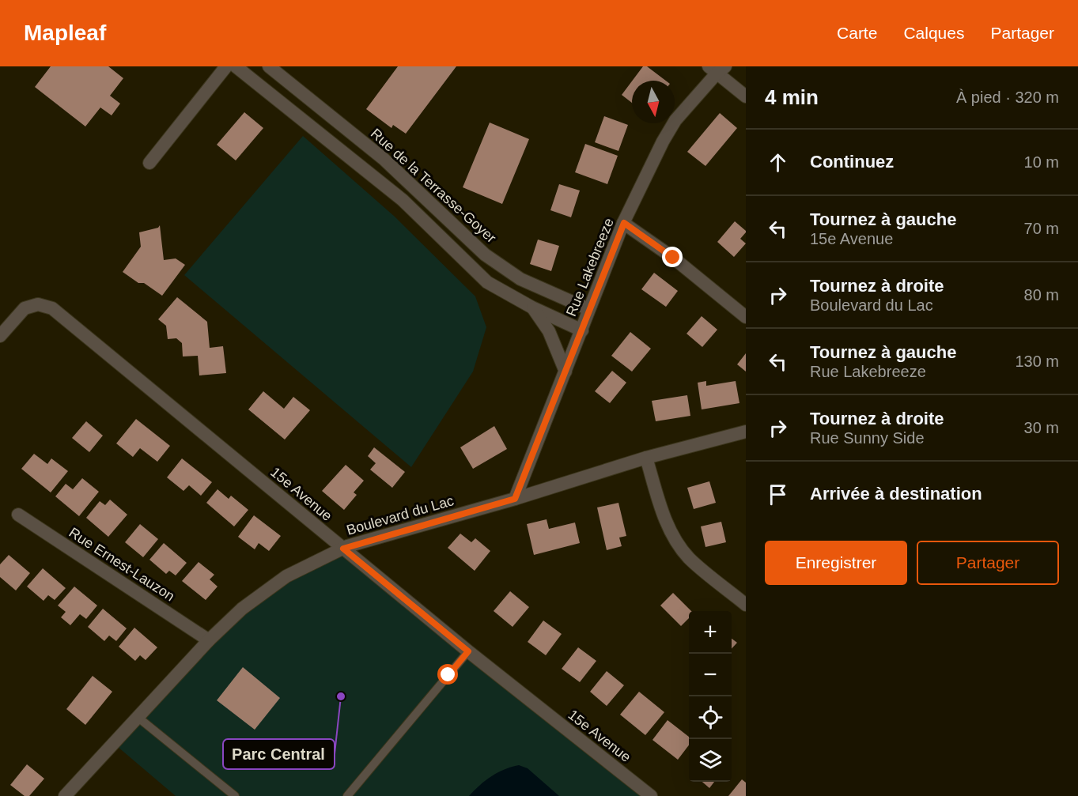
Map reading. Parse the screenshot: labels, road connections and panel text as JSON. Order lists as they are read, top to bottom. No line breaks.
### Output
{"streets":{"street":["Rue de la Terrasse-Goyer","Rue Lakebreeze","15e Avenue","Boulevard du Lac","Rue Ernest-Lauzon"]},"crossings":[["Rue de la Terrasse-Goyer","Rue Lakebreeze"],["Rue Lakebreeze","Boulevard du Lac"],["15e Avenue","Boulevard du Lac"],["Boulevard du Lac","Rue Ernest-Lauzon"]],"places":["Parc Central"],"north":"bottom","page":{"header":"Mapleaf","nav":["Carte","Calques","Partager"],"heading":["4 min","À pied · 320 m"],"list":[["Continuez","10 m"],["Tournez à gauche","15e Avenue","70 m"],["Tournez à droite","Boulevard du Lac","80 m"],["Tournez à gauche","Rue Lakebreeze","130 m"],["Tournez à droite","Rue Sunny Side","30 m"],"Arrivée à destination"],"buttons":["Enregistrer","Partager"],"map_buttons":["+","−"]}}
